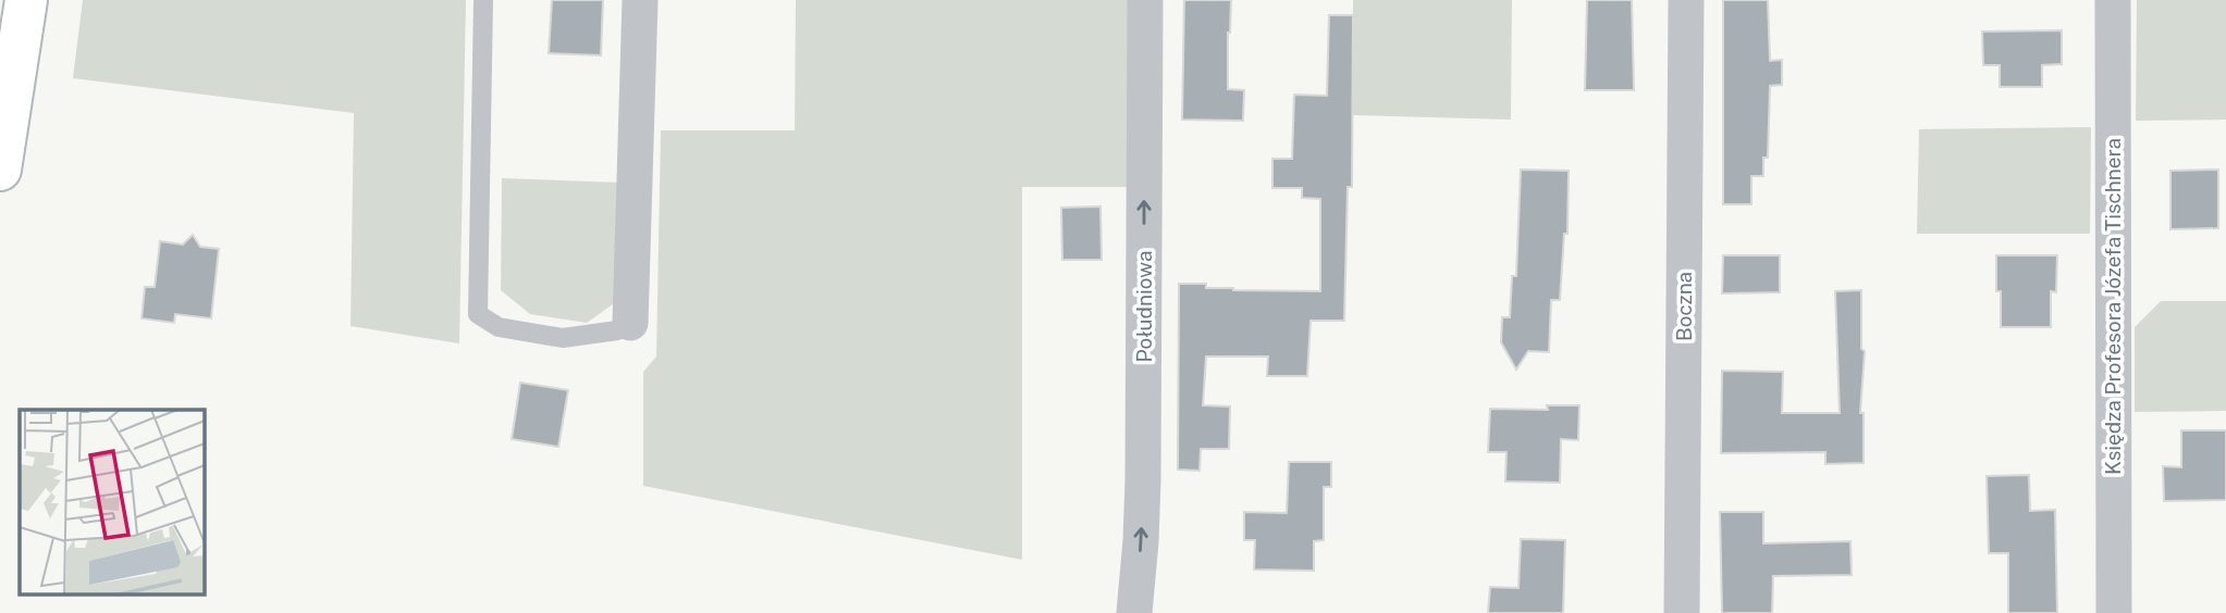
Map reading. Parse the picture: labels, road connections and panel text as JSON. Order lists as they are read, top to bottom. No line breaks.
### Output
{"streets":{"street":["Południowa","Boczna","Księdza Profesora Józefa Tischnera"]},"one_way":["Południowa"]}
